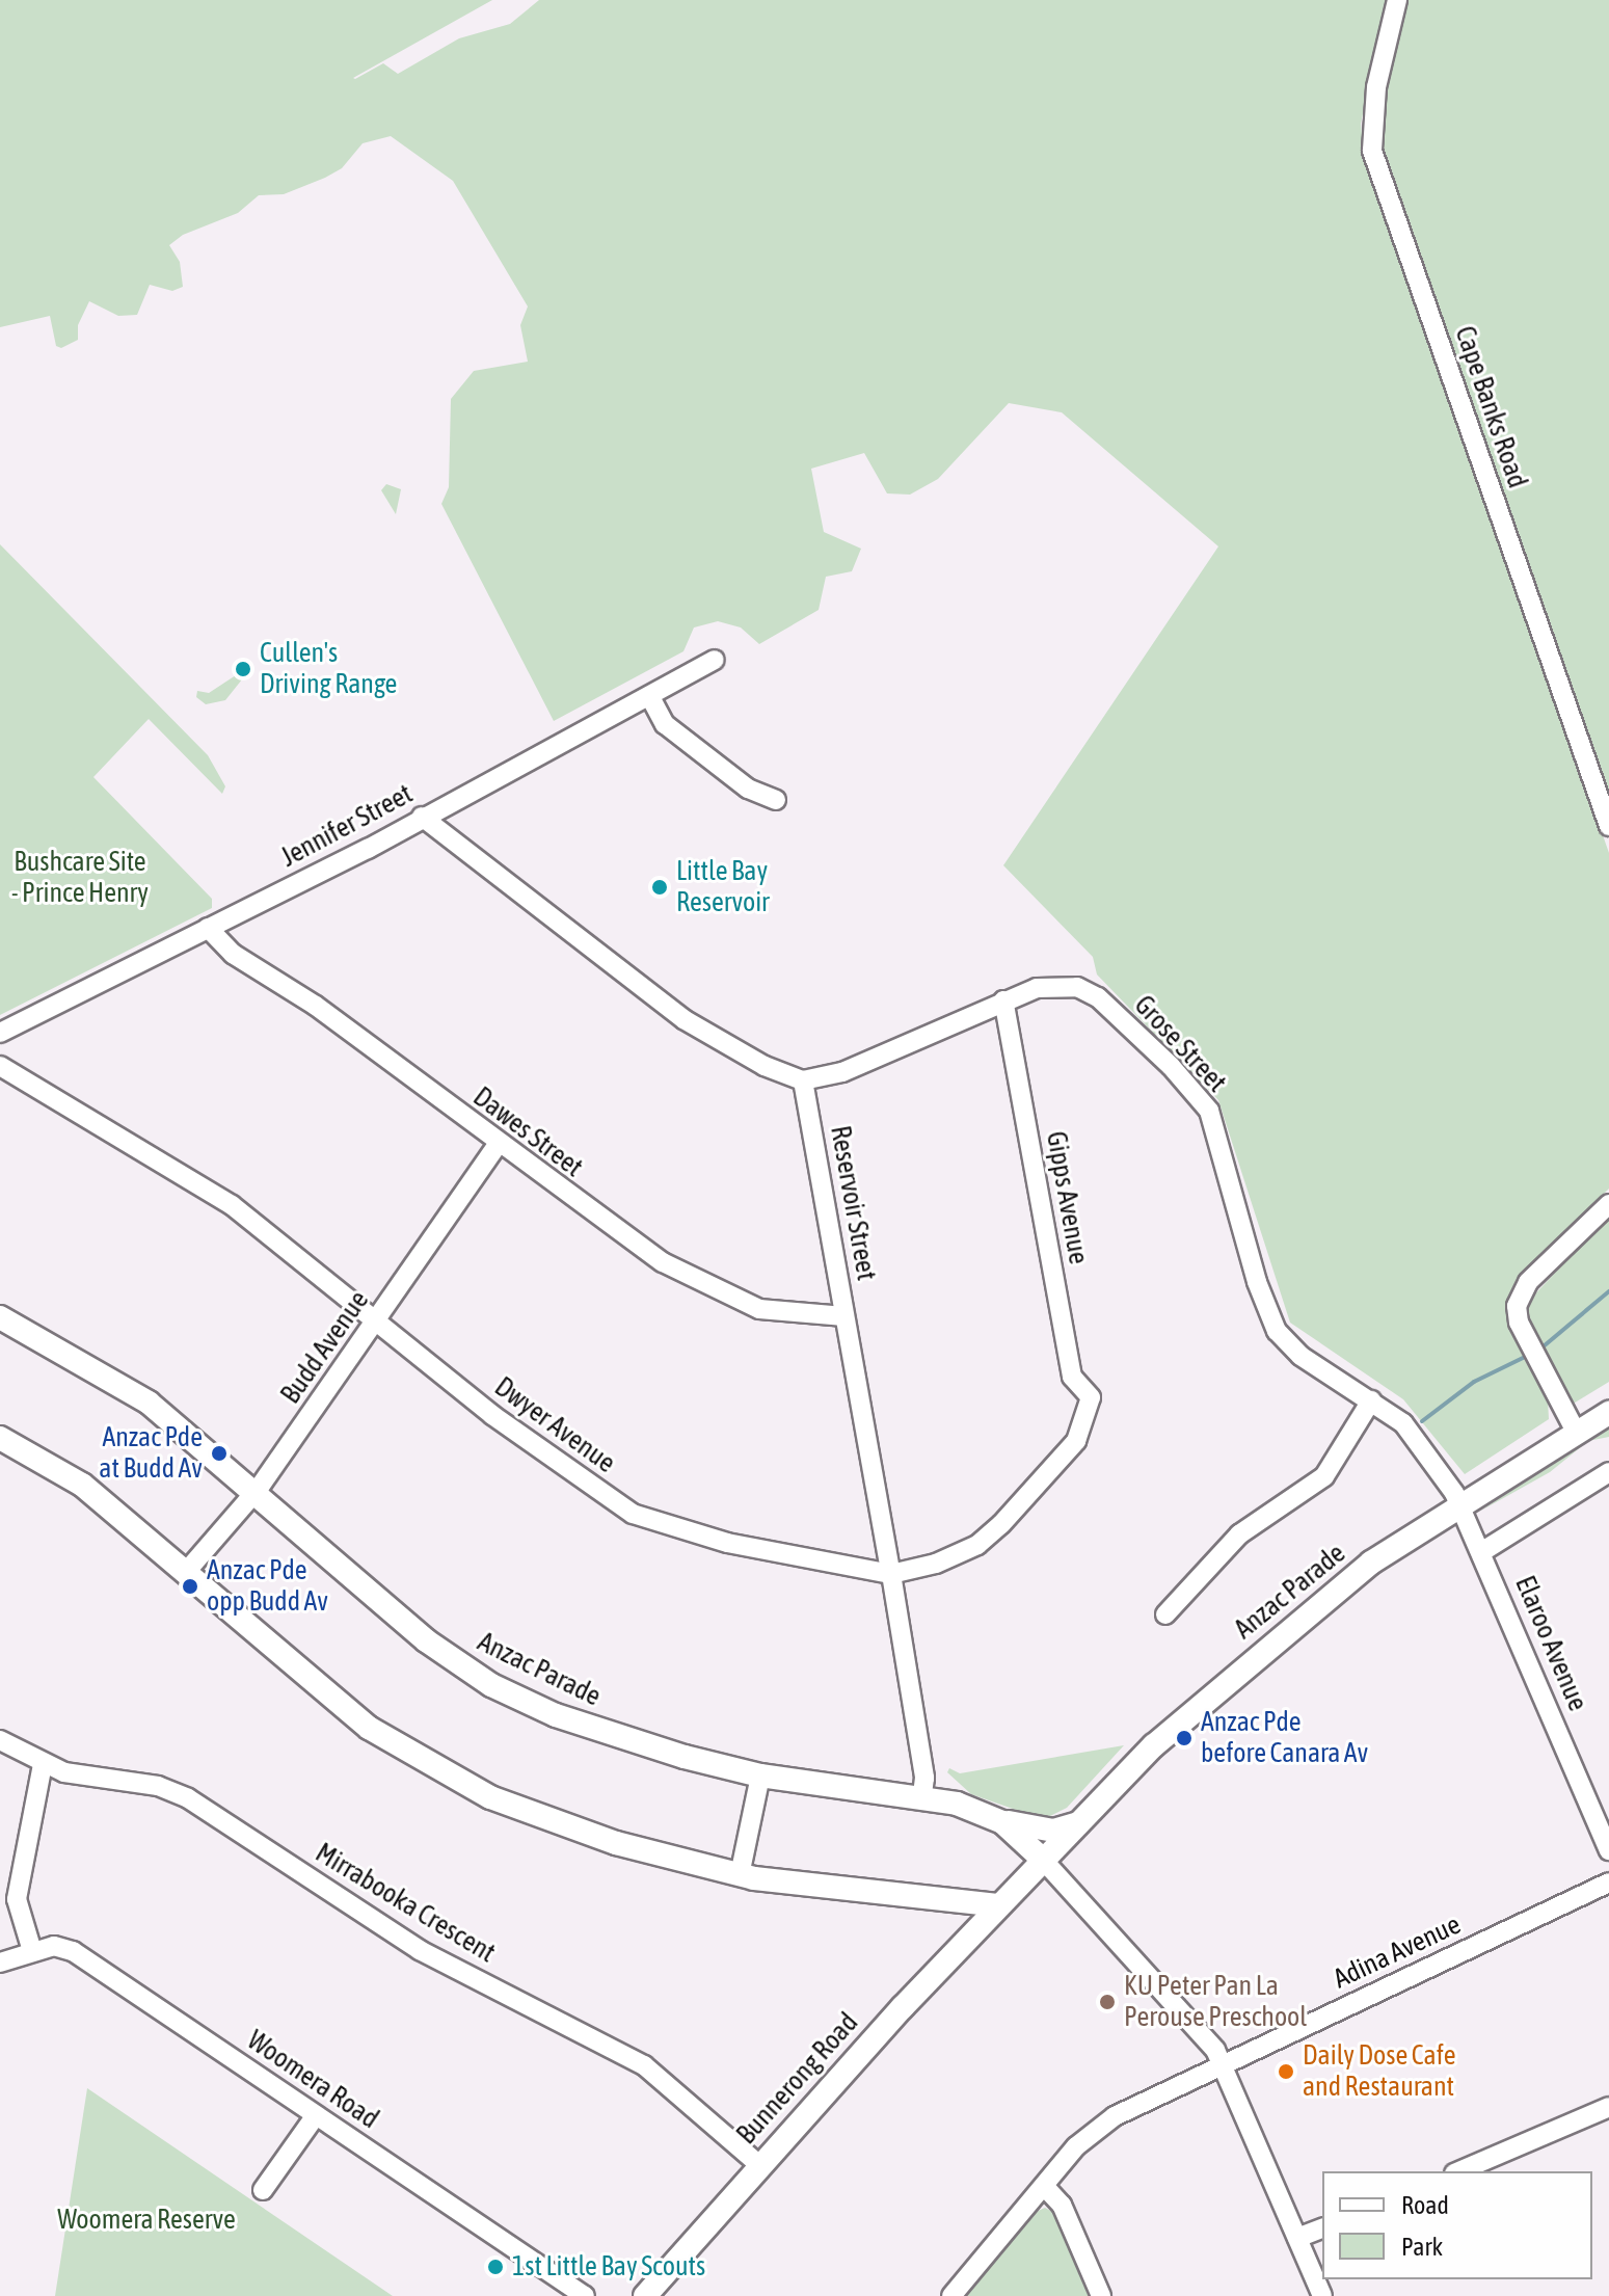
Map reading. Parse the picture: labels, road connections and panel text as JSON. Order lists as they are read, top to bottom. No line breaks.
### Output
{"streets":{"main road":["Anzac Parade","Bunnerong Road"],"street":["Cape Banks Road","Jennifer Street","Grose Street","Dawes Street","Gipps Avenue","Reservoir Street","Budd Avenue","Dwyer Avenue","Elaroo Avenue","Mirrabooka Crescent","Adina Avenue","Woomera Road"]},"crossings":[["Jennifer Street","Dawes Street"],["Grose Street","Gipps Avenue"],["Grose Street","Reservoir Street"],["Grose Street","Anzac Parade"],["Grose Street","Elaroo Avenue"],["Dawes Street","Reservoir Street"],["Dawes Street","Budd Avenue"],["Gipps Avenue","Dwyer Avenue"],["Reservoir Street","Dwyer Avenue"],["Reservoir Street","Anzac Parade"],["Budd Avenue","Dwyer Avenue"],["Budd Avenue","Anzac Parade"],["Anzac Parade","Elaroo Avenue"],["Anzac Parade","Bunnerong Road"],["Mirrabooka Crescent","Bunnerong Road"]],"parks":["Bushcare Site - Prince Henry","Woomera Reserve"],"places":["Cullen's Driving Range","Little Bay Reservoir","Anzac Pde at Budd Av","Anzac Pde opp Budd Av","Anzac Pde before Canara Av","KU Peter Pan La Perouse Preschool","Daily Dose Cafe and Restaurant","1st Little Bay Scouts"],"legend":["Road","Park"]}
